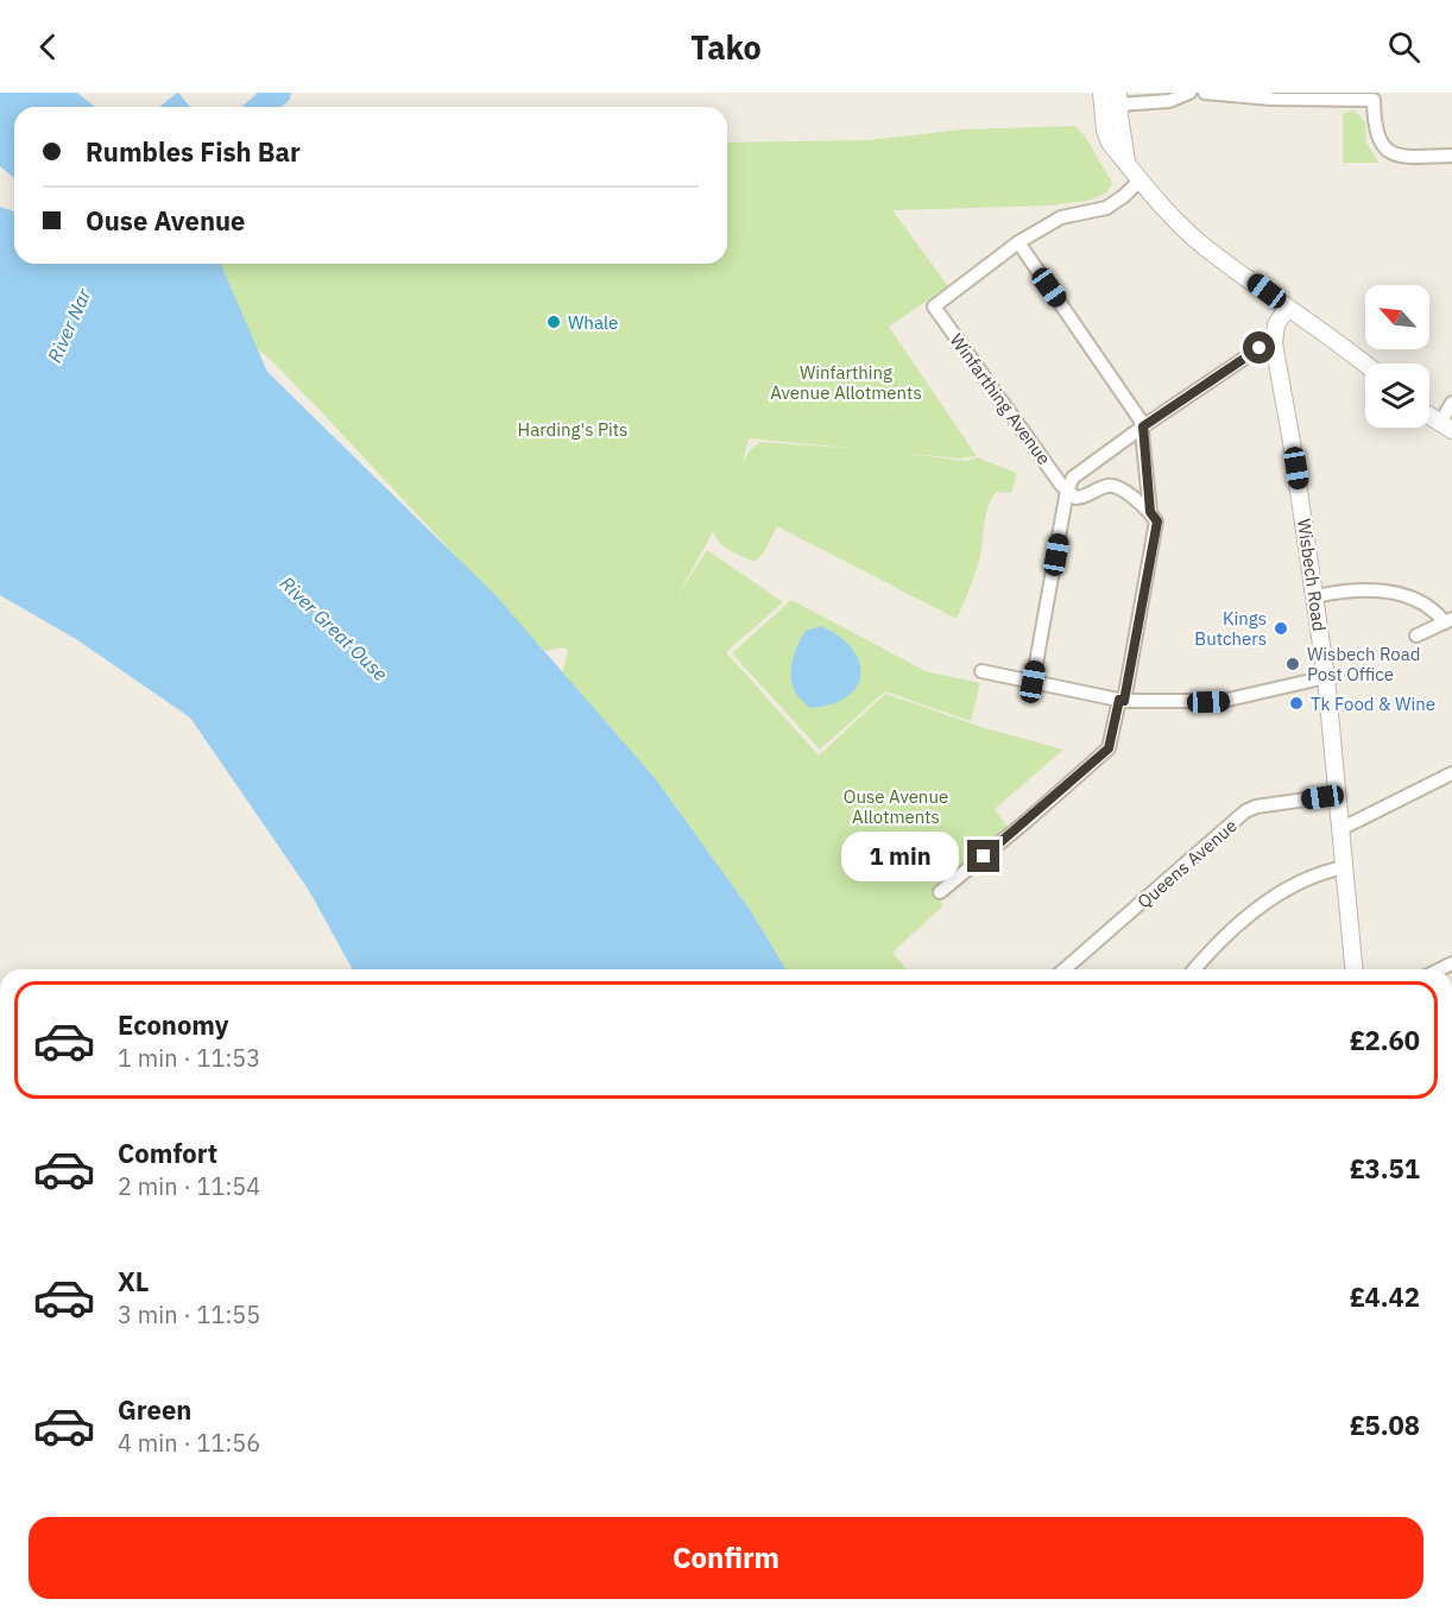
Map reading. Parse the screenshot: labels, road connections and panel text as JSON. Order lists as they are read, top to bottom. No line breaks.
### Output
{"streets":{"street":["Winfarthing Avenue","Wisbech Road","Queens Avenue"]},"crossings":[["Wisbech Road","Queens Avenue"]],"water":["River Nar","River Great Ouse"],"parks":["Winfarthing Avenue Allotments","Harding's Pits","Ouse Avenue Allotments"],"places":["Whale","Kings Butchers","Wisbech Road Post Office","Tk Food & Wine"],"north":"top left","page":{"header":"Tako","banner":["Rumbles Fish Bar","Ouse Avenue"],"bubble":"1 min","list":[{"name":"Economy","note":"1 min · 11:53","value":"£2.60"},{"name":"Comfort","note":"2 min · 11:54","value":"£3.51"},{"name":"XL","note":"3 min · 11:55","value":"£4.42"},{"name":"Green","note":"4 min · 11:56","value":"£5.08"}],"buttons":"Confirm"}}
